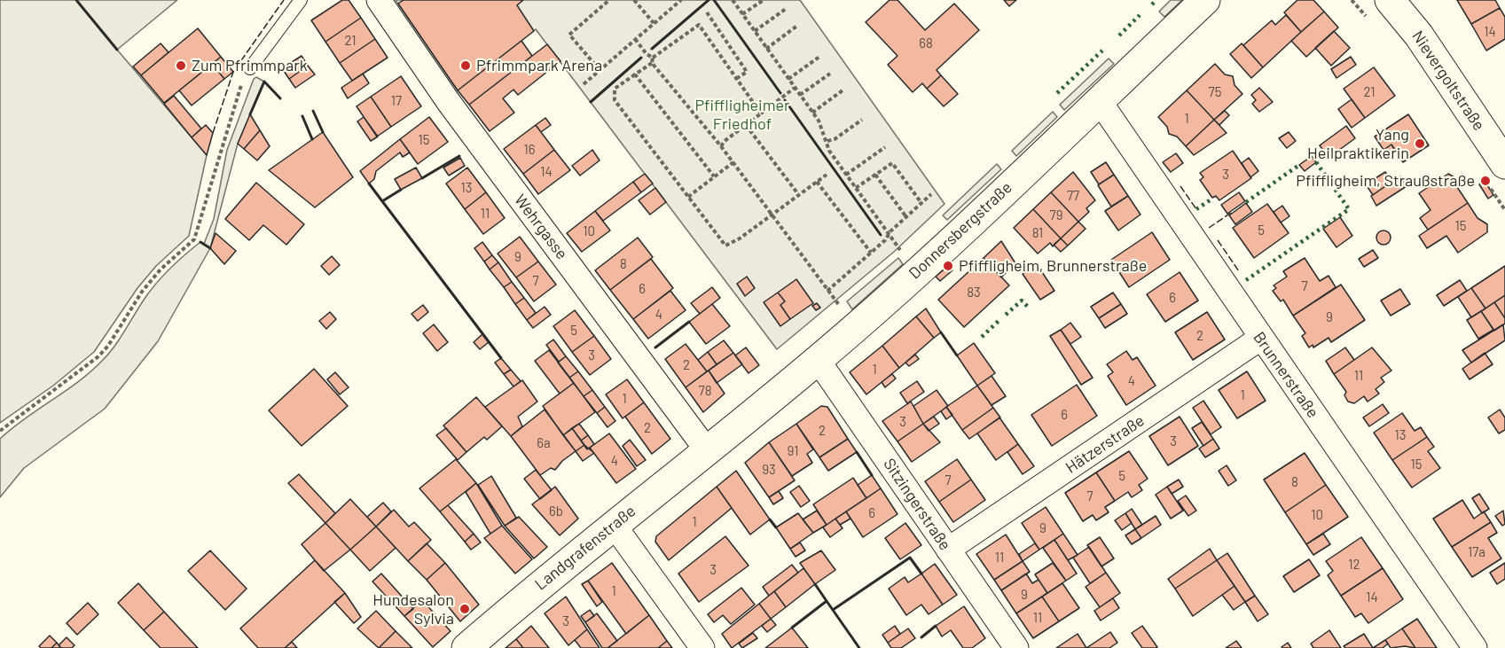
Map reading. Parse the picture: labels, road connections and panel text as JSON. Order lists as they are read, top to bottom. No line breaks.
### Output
{"streets":{"street":["Nievergoltstraße","Wehrgasse","Donnersbergstraße","Brunnerstraße","Hätzerstraße","Sitzingerstraße","Landgrafenstraße"]},"crossings":[["Wehrgasse","Donnersbergstraße"],["Wehrgasse","Landgrafenstraße"],["Donnersbergstraße","Brunnerstraße"],["Donnersbergstraße","Sitzingerstraße"],["Donnersbergstraße","Landgrafenstraße"],["Brunnerstraße","Hätzerstraße"],["Hätzerstraße","Sitzingerstraße"]],"parks":["Pfiffligheimer Friedhof"],"places":["Zum Pfrimmpark","Pfrimmpark Arena","Yang Heilpraktikerin","Pfiffligheim, Straußstraße","Pfiffligheim, Brunnerstraße","Hundesalon Sylvia"],"house_numbers":["14","21","68","75","21","17","1","15","16","14","3","13","77","11","79","15","5","10","81","9","8","7","7","6","83","6","4","9","5","2","3","2","1","11","4","78","1","1","6","3","2","2","13","3","6a","91","4","15","93","5","7","8","7","6b","6","10","1","9","17a","11","12","3","1","9","14","11","3"]}
